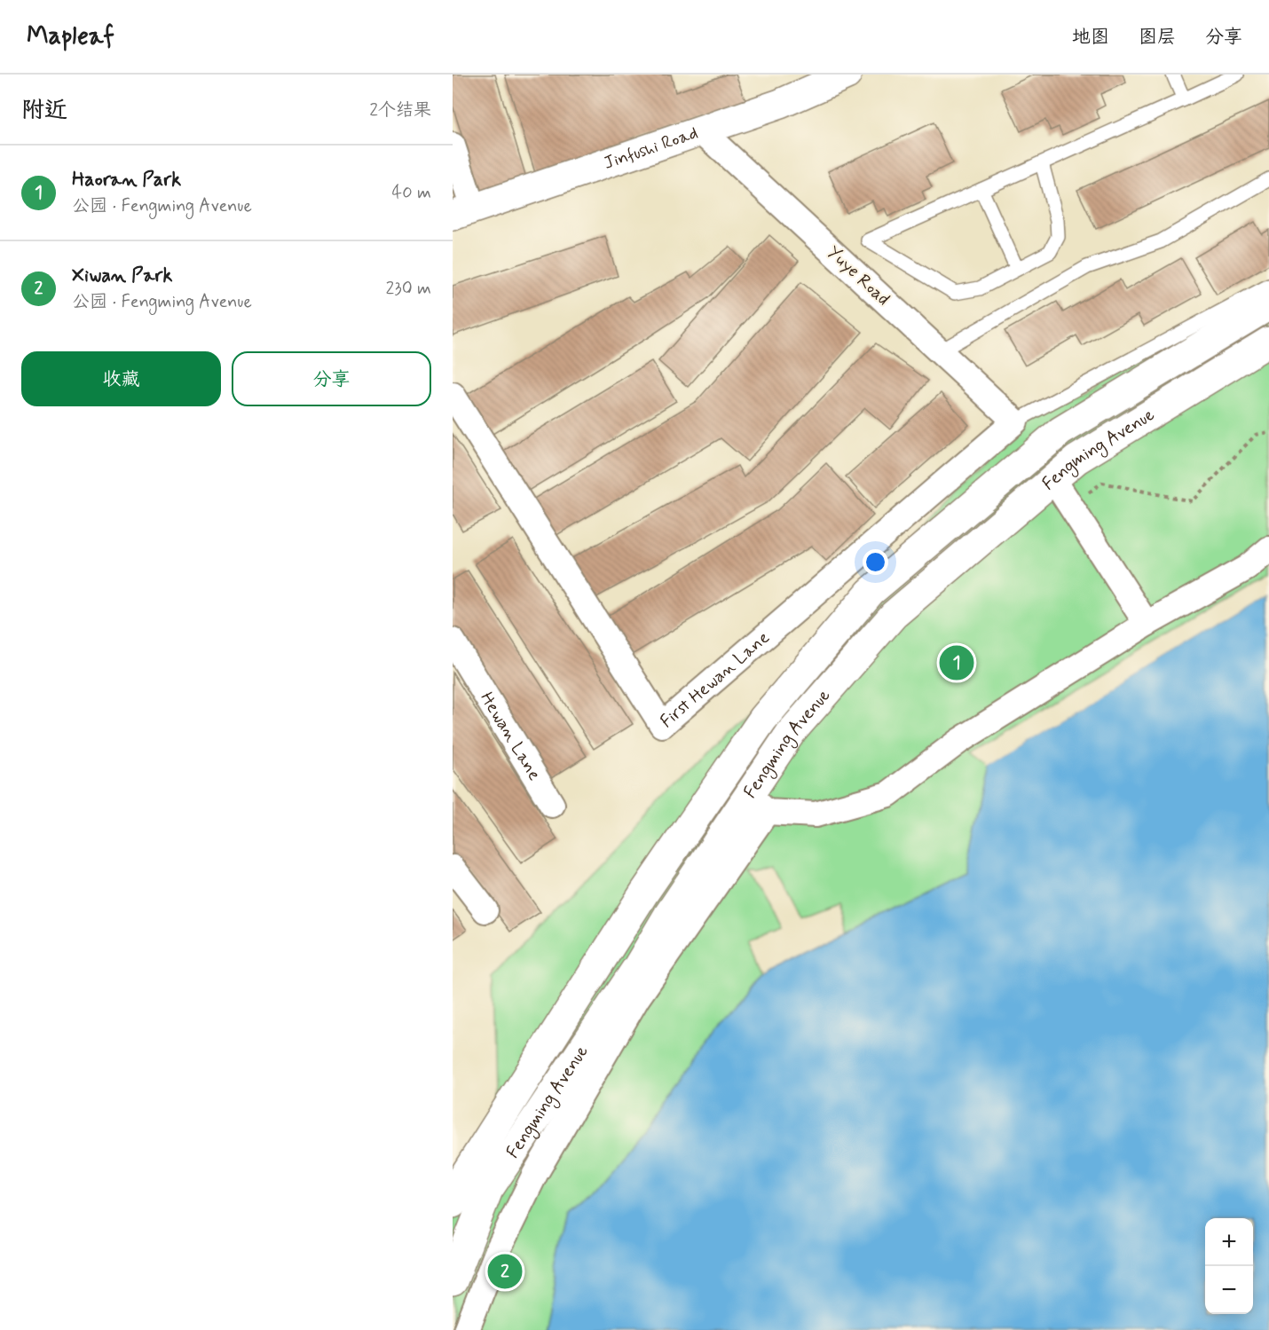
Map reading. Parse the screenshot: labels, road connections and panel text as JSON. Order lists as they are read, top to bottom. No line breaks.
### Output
{"streets":{"main road":["Jinfushi Road","Fengming Avenue"],"street":["Yuye Road","First Hewan Lane","Hewan Lane"]},"crossings":[["Jinfushi Road","Yuye Road"],["Yuye Road","First Hewan Lane"]],"page":{"header":"Mapleaf","nav":["地图","图层","分享"],"heading":["附近","2个结果"],"list":[{"mark":"1","name":"Haoran Park","note":"公园 · Fengming Avenue","value":"40 m"},{"mark":"2","name":"Xiwan Park","note":"公园 · Fengming Avenue","value":"230 m"}],"buttons":["收藏","分享"],"pins":["1","2"],"map_buttons":["+","−"]}}
